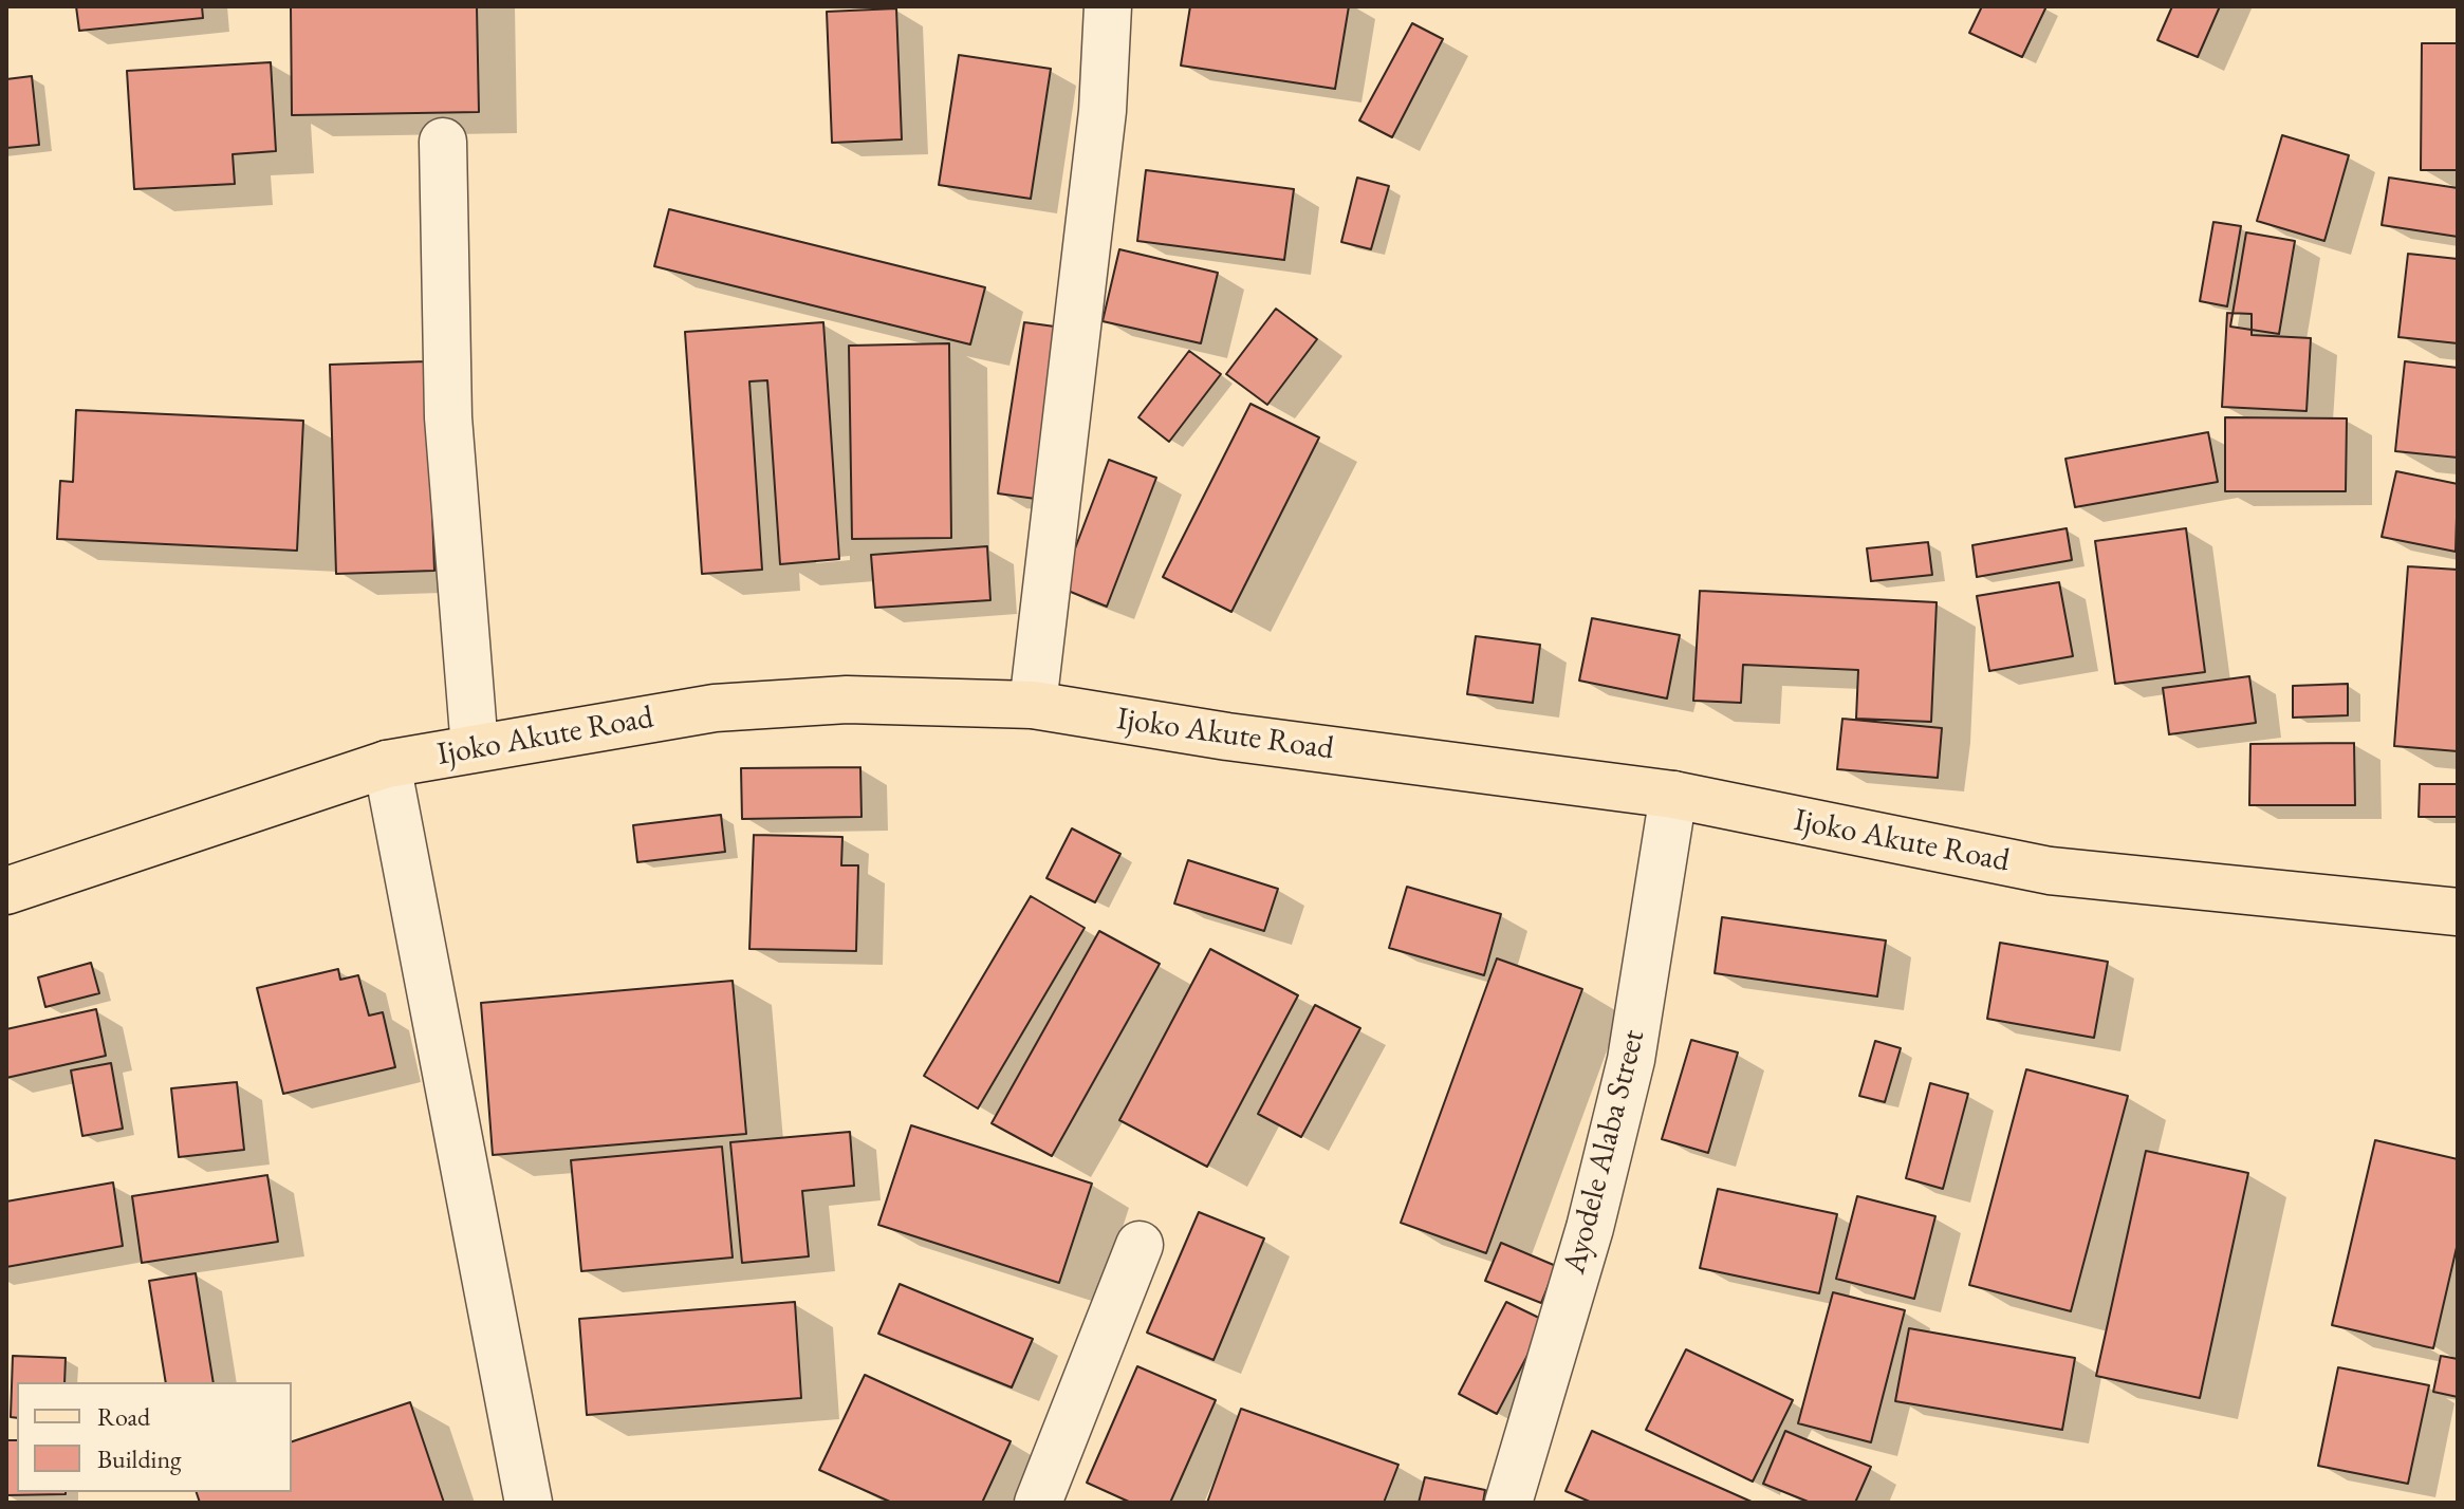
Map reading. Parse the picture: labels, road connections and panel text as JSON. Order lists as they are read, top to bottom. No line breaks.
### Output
{"streets":{"main road":["Ijoko Akute Road"],"street":["Ayodele Alaba Street"]},"crossings":[["Ijoko Akute Road","Ayodele Alaba Street"]],"legend":["Road","Building"]}
